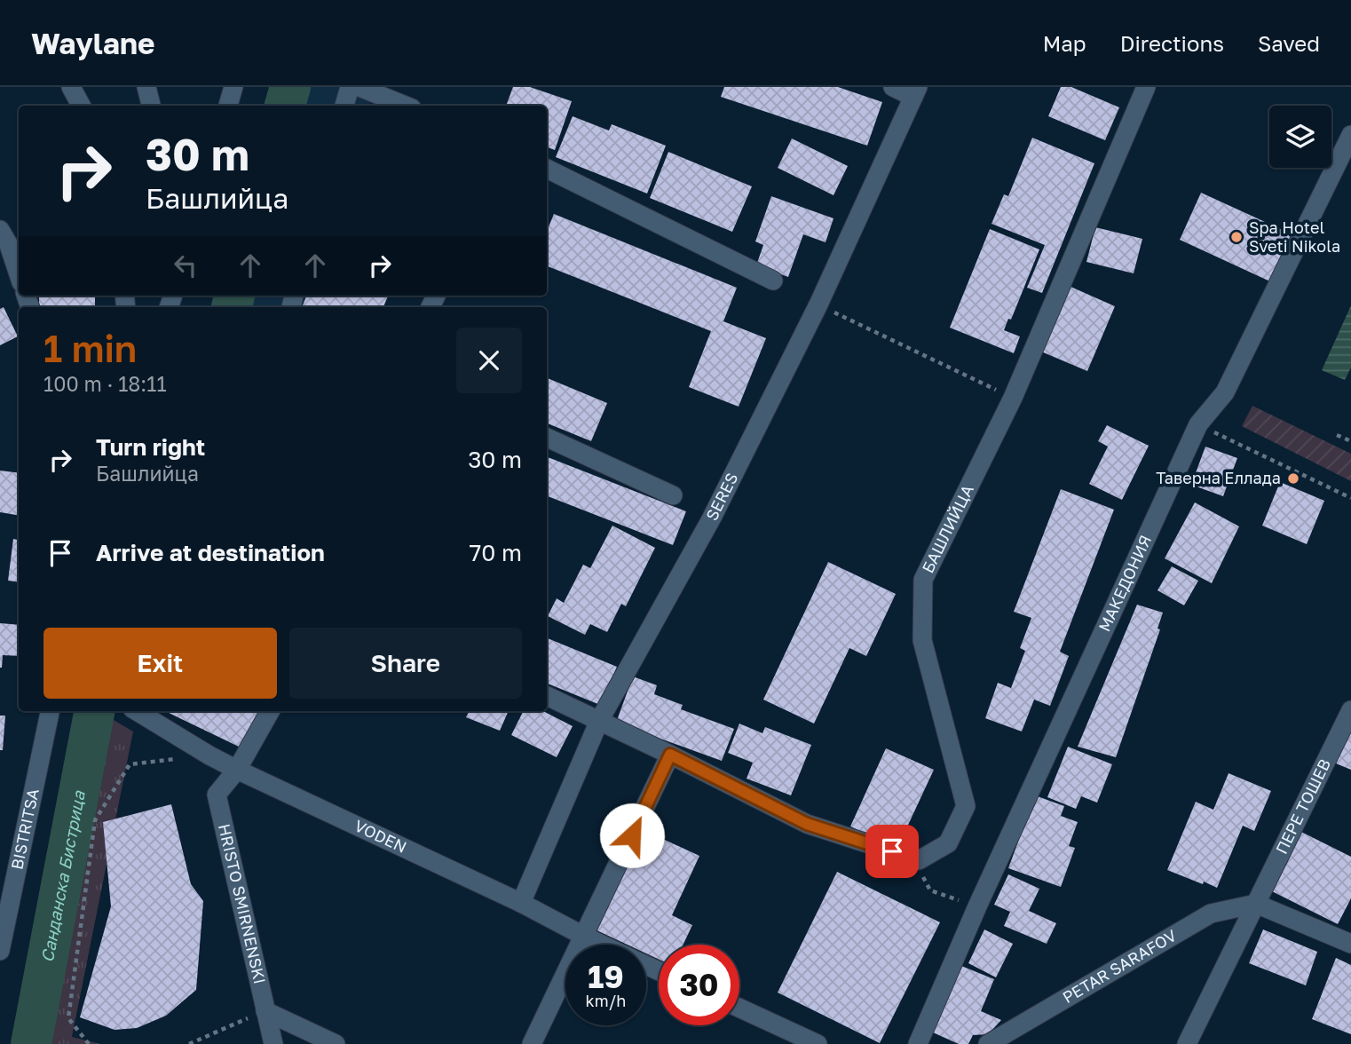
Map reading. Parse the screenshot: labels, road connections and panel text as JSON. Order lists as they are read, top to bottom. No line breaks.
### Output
{"streets":{"street":["SERES","БАШЛИЙЦА","МАКЕДОНИЯ","ПЕРЕ ТОШЕВ","BISTRITSA","VODEN","HRISTO SMIRNENSKI","PETAR SARAFOV"]},"crossings":[["SERES","БАШЛИЙЦА"],["SERES","VODEN"],["ПЕРЕ ТОШЕВ","PETAR SARAFOV"],["VODEN","HRISTO SMIRNENSKI"]],"water":["Санданска Бистрица"],"places":["Spa Hotel Sveti Nikola","Таверна Еллада"],"page":{"header":"Waylane","nav":["Map","Directions","Saved"],"turn":["30 m","Башлийца"],"heading":["1 min","100 m · 18:11"],"list":[{"name":"Turn right","note":"Башлийца","value":"30 m"},{"name":"Arrive at destination","value":"70 m"}],"buttons":["Exit","Share"],"speed":"19 km/h","limit":"30"}}
